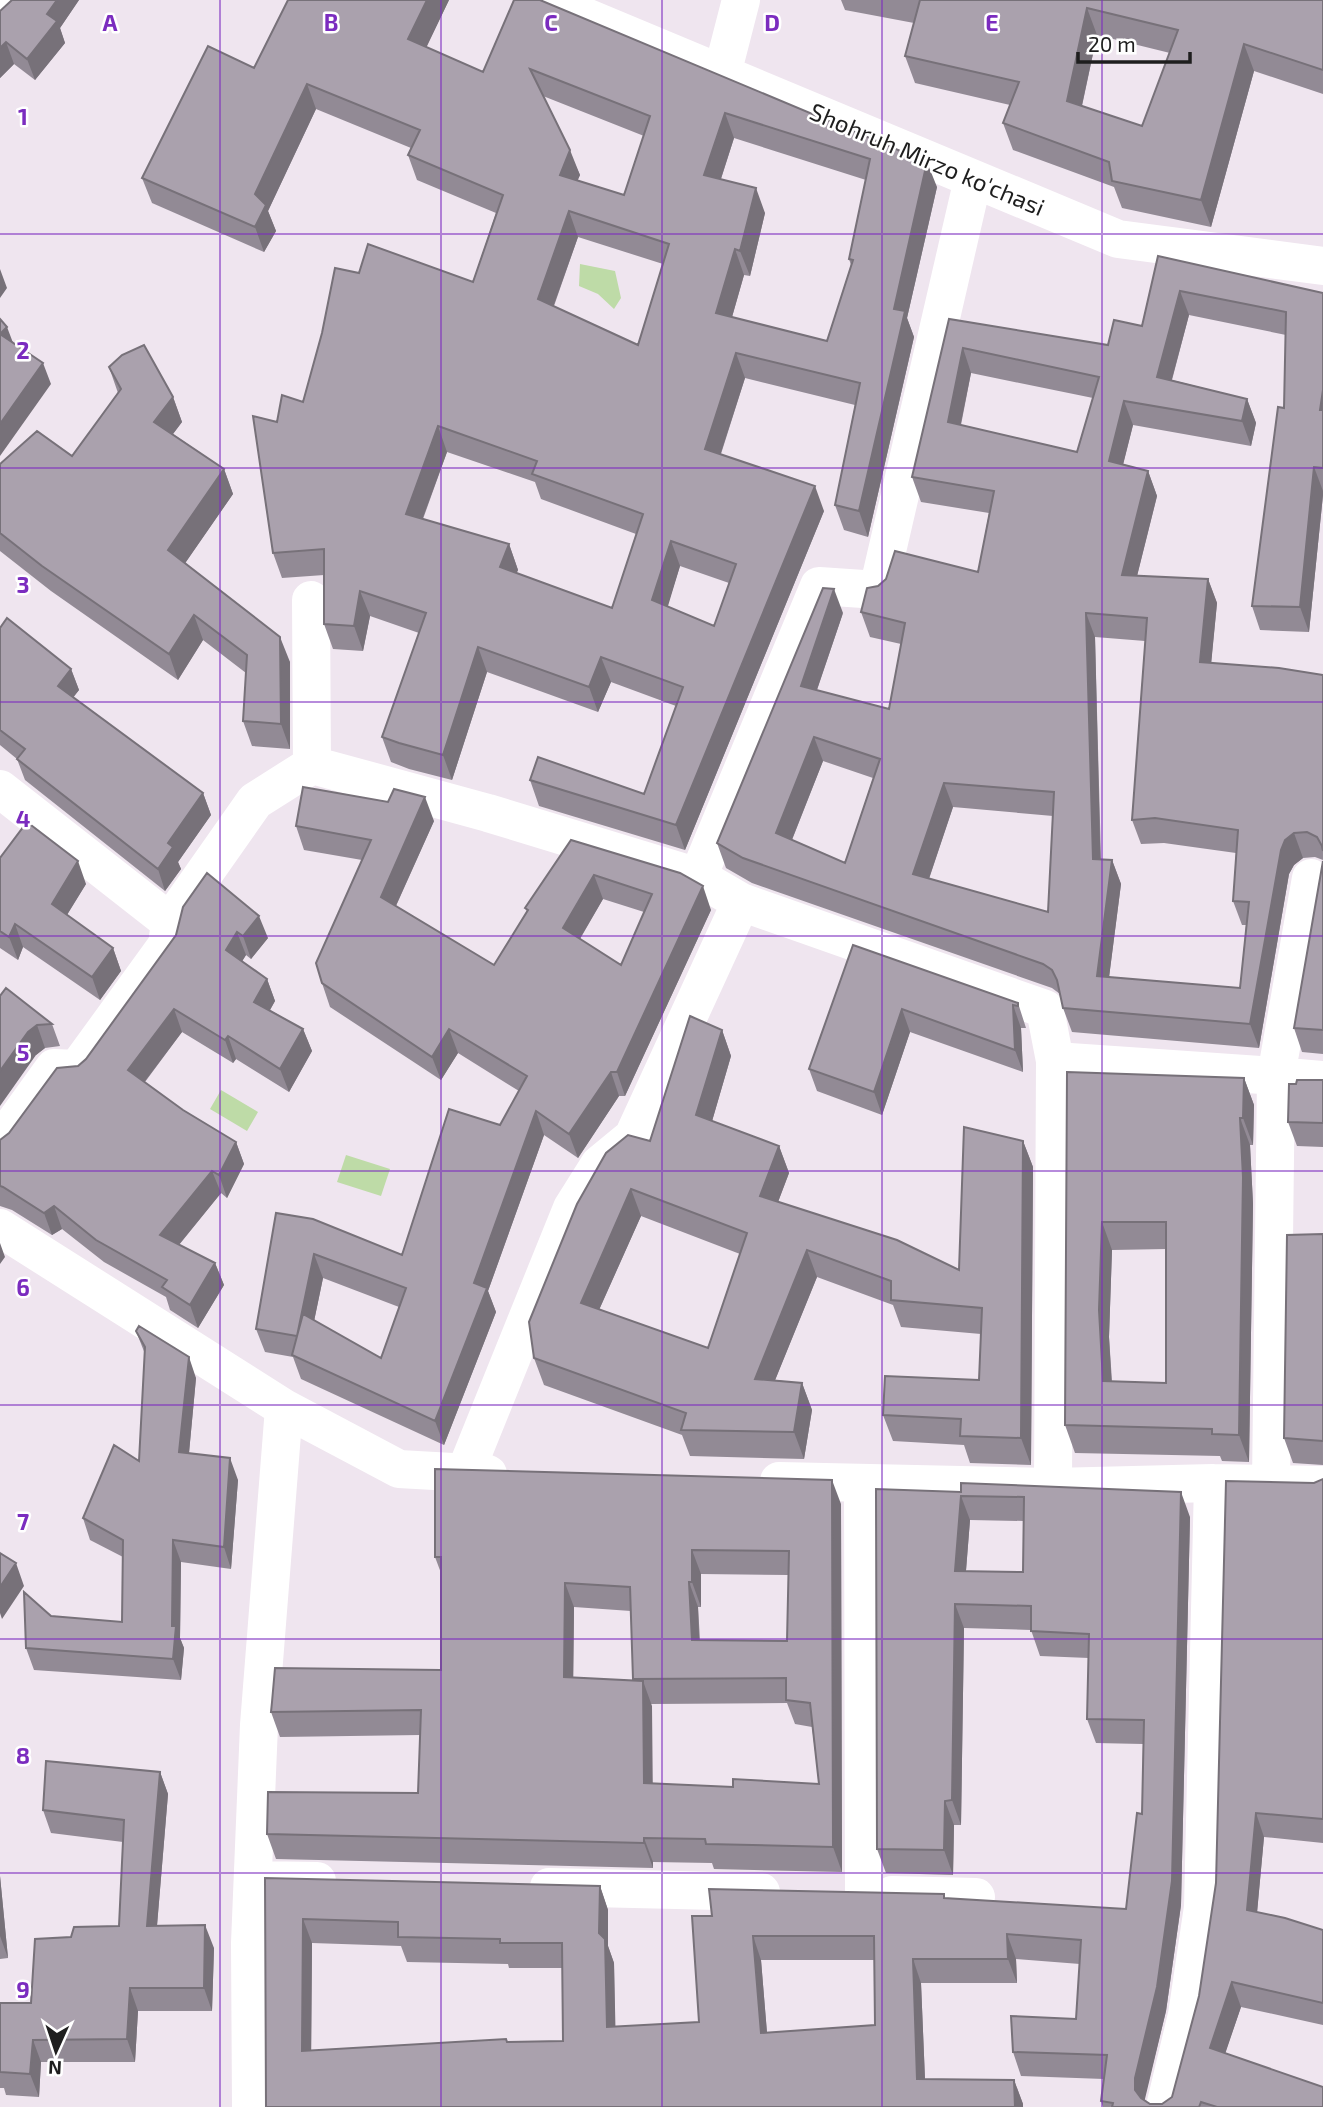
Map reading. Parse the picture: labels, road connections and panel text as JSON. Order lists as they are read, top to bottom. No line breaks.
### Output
{"streets":{"street":["Shohruh Mirzo ko'chasi"]},"scale_bar":"20 m","north":"bottom","grid":{"columns":["A","B","C","D","E"],"rows":["1","2","3","4","5","6","7","8","9"]}}
